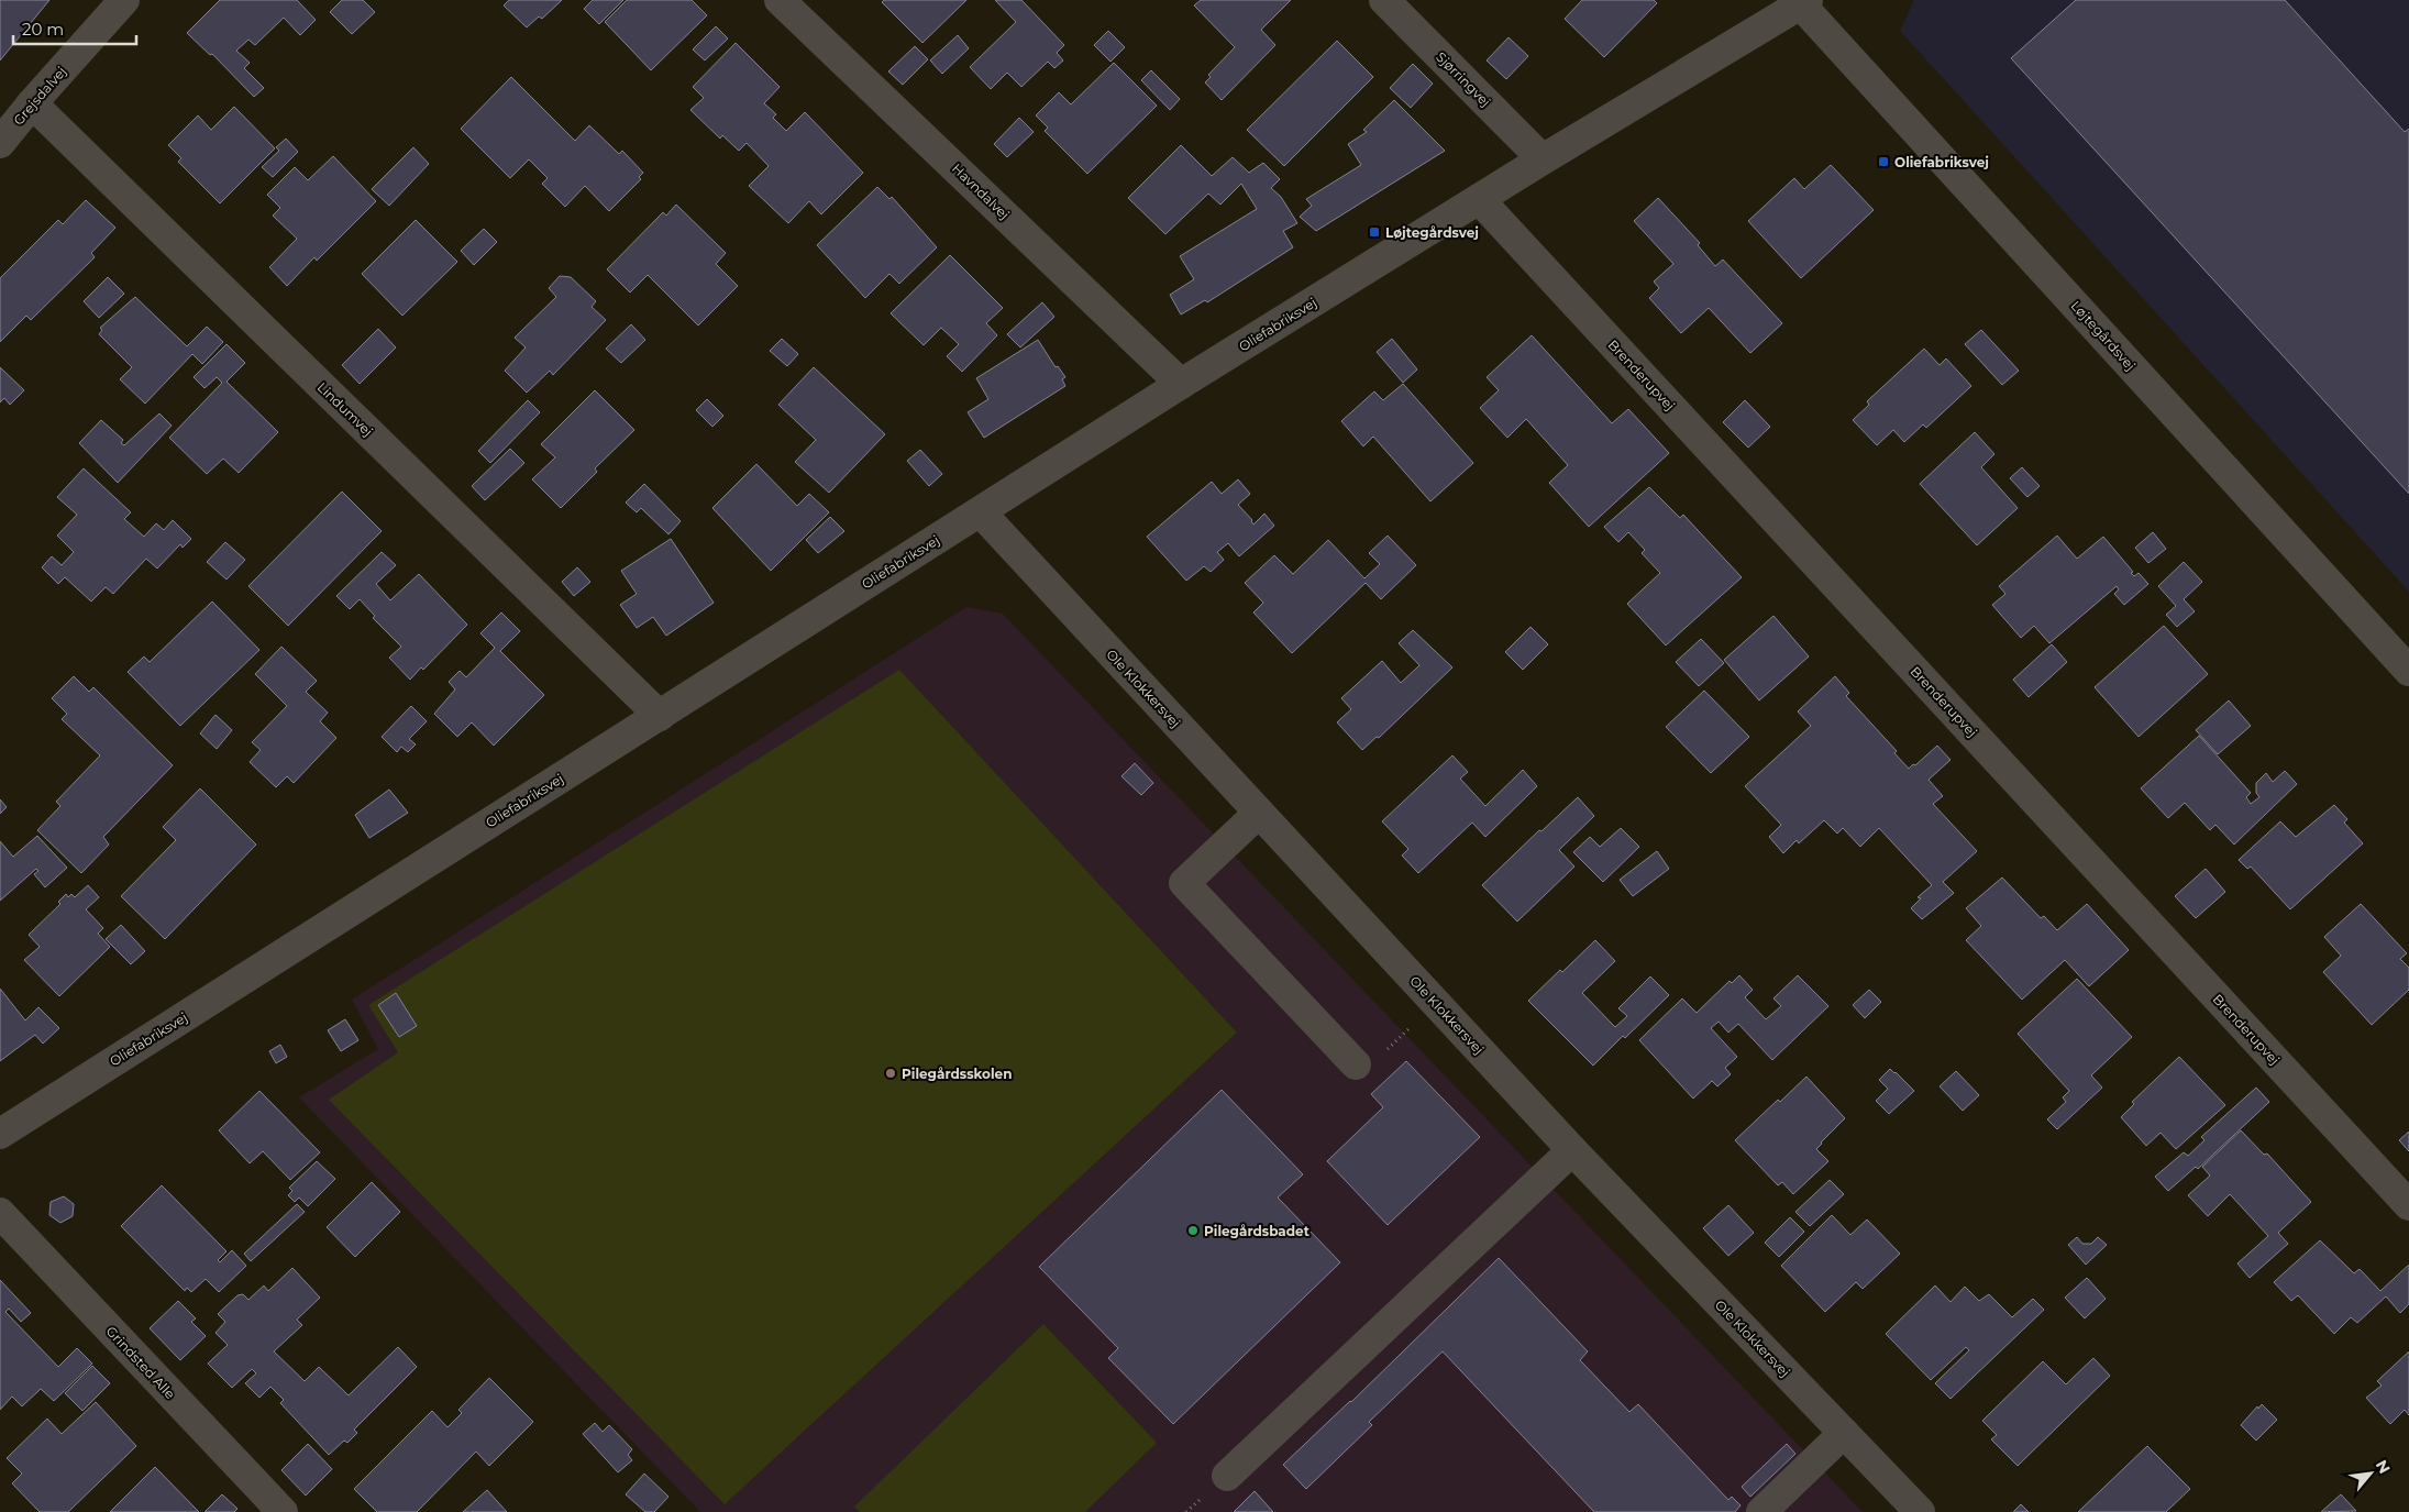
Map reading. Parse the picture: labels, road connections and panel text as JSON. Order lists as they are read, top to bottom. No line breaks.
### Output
{"streets":{"street":["Sjørringvej","Grejsdalvej","Havndalvej","Oliefabriksvej","Løjtegårdsvej","Brenderupvej","Lindumvej","Ole Klokkersvej","Grindsted Alle"]},"crossings":[["Sjørringvej","Oliefabriksvej"],["Grejsdalvej","Lindumvej"],["Havndalvej","Oliefabriksvej"],["Oliefabriksvej","Løjtegårdsvej"],["Oliefabriksvej","Brenderupvej"],["Oliefabriksvej","Lindumvej"],["Oliefabriksvej","Ole Klokkersvej"]],"places":{"transit":["Oliefabriksvej","Løjtegårdsvej"],"other":["Pilegårdsskolen","Pilegårdsbadet"]},"scale_bar":"20 m","north":"top right"}
